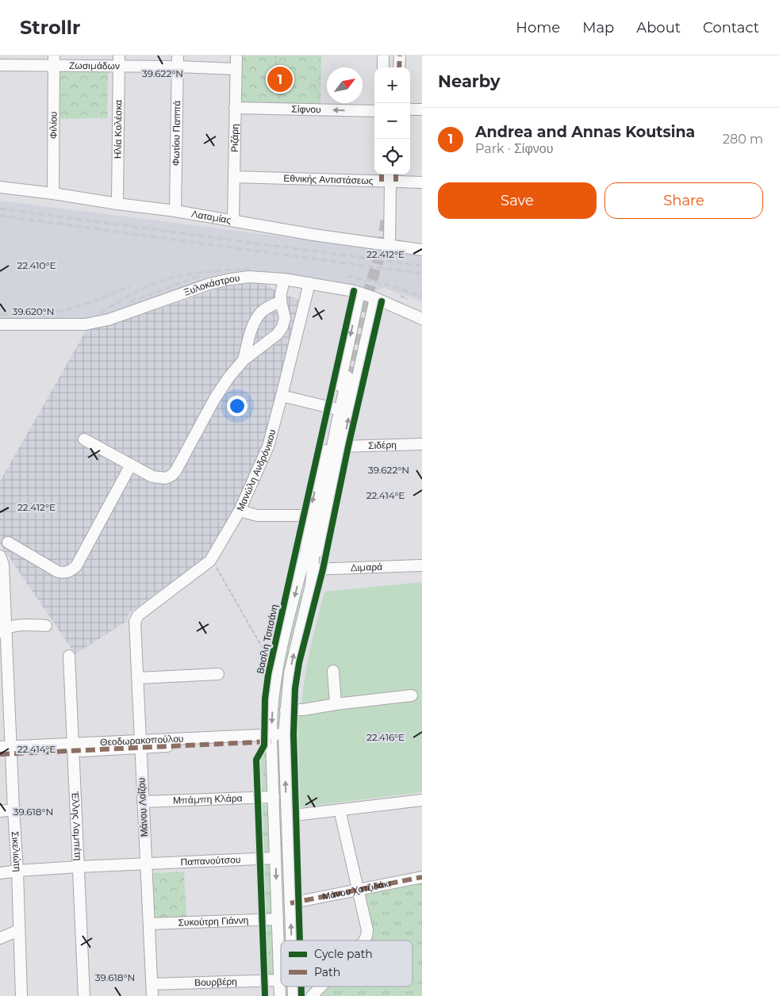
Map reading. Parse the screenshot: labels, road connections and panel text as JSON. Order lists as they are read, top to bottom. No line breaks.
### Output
{"streets":{"street":["Ζωσιμάδων","Σίφνου","Φιλίου","Ηλία Κολέσκα","Φωτίου Παππά","Ριζάρη","Εθνικής Αντιστάσεως","Λαταμίας","Ξυλοκάστρου","Σιδέρη","Μανώλη Ανδρόνικου","Διμαρά","Βασίλη Τσιτσάνη","Θεοδωρακοπούλου","Μπάμπη Κλάρα","Μάνου Λοΐζου","Έλλης Λαμπέτη","Σικελιώτη","Παπανούτσου","Μάνου Χατζιδάκι","Συκούτρη Γιάννη","Βουρβέρη"]},"crossings":[["Ζωσιμάδων","Φιλίου"],["Ζωσιμάδων","Ηλία Κολέσκα"],["Ζωσιμάδων","Φωτίου Παππά"],["Ζωσιμάδων","Ριζάρη"],["Σίφνου","Ριζάρη"],["Φιλίου","Λαταμίας"],["Ηλία Κολέσκα","Λαταμίας"],["Φωτίου Παππά","Λαταμίας"],["Ριζάρη","Εθνικής Αντιστάσεως"],["Ριζάρη","Λαταμίας"],["Ξυλοκάστρου","Μανώλη Ανδρόνικου"],["Ξυλοκάστρου","Βασίλη Τσιτσάνη"],["Σιδέρη","Βασίλη Τσιτσάνη"],["Μανώλη Ανδρόνικου","Μάνου Λοΐζου"],["Διμαρά","Βασίλη Τσιτσάνη"],["Βασίλη Τσιτσάνη","Θεοδωρακοπούλου"],["Βασίλη Τσιτσάνη","Μπάμπη Κλάρα"],["Βασίλη Τσιτσάνη","Παπανούτσου"],["Βασίλη Τσιτσάνη","Μάνου Χατζιδάκι"],["Βασίλη Τσιτσάνη","Συκούτρη Γιάννη"],["Βασίλη Τσιτσάνη","Βουρβέρη"],["Θεοδωρακοπούλου","Μάνου Λοΐζου"],["Θεοδωρακοπούλου","Έλλης Λαμπέτη"],["Θεοδωρακοπούλου","Σικελιώτη"],["Μπάμπη Κλάρα","Μάνου Λοΐζου"],["Μάνου Λοΐζου","Παπανούτσου"],["Μάνου Λοΐζου","Συκούτρη Γιάννη"],["Μάνου Λοΐζου","Βουρβέρη"],["Έλλης Λαμπέτη","Παπανούτσου"],["Σικελιώτη","Παπανούτσου"]],"one_way":["Σίφνου"],"legend":["Cycle path","Path"],"north":"top right","page":{"header":"Strollr","nav":["Home","Map","About","Contact"],"heading":"Nearby","pins":"1","map_buttons":["+","−"],"list":[{"mark":"1","name":"Andrea and Annas Koutsina","note":"Park · Σίφνου","value":"280 m"}],"buttons":["Save","Share"]},"coordinates":["39.622°N","22.412°E","22.410°E","39.620°N","22.414°E","22.416°E","39.618°N"]}
